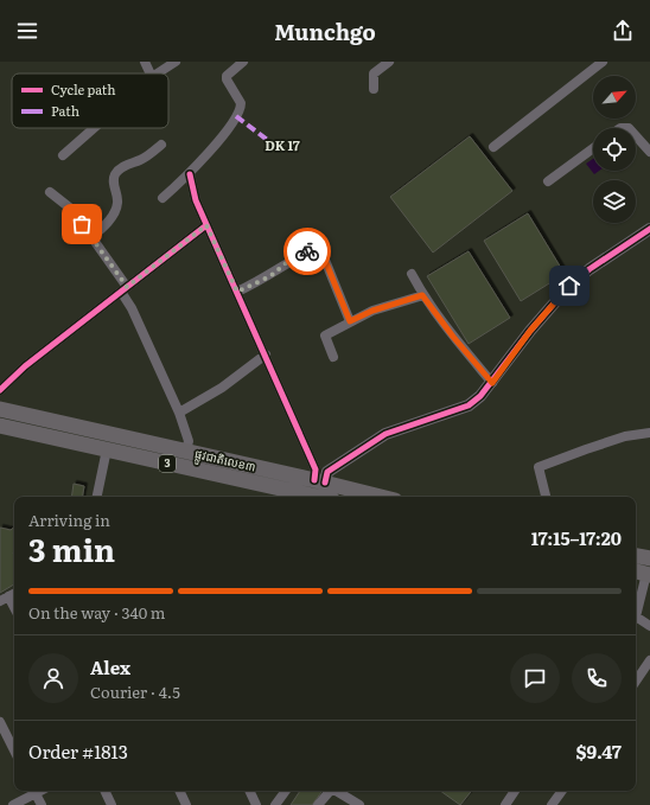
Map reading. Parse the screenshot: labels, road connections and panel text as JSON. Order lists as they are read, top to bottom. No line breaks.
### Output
{"streets":{"highway":["ផ្លូវជាតិលេខ៣","3"]},"districts":["DK 17"],"legend":["Cycle path","Path"],"north":"top right","page":{"header":"Munchgo","heading":["3 min","Arriving in","17:15–17:20"],"panel":["Alex","Courier · 4.5","Order #1813","$9.47"],"bar":"On the way · 340 m"}}
